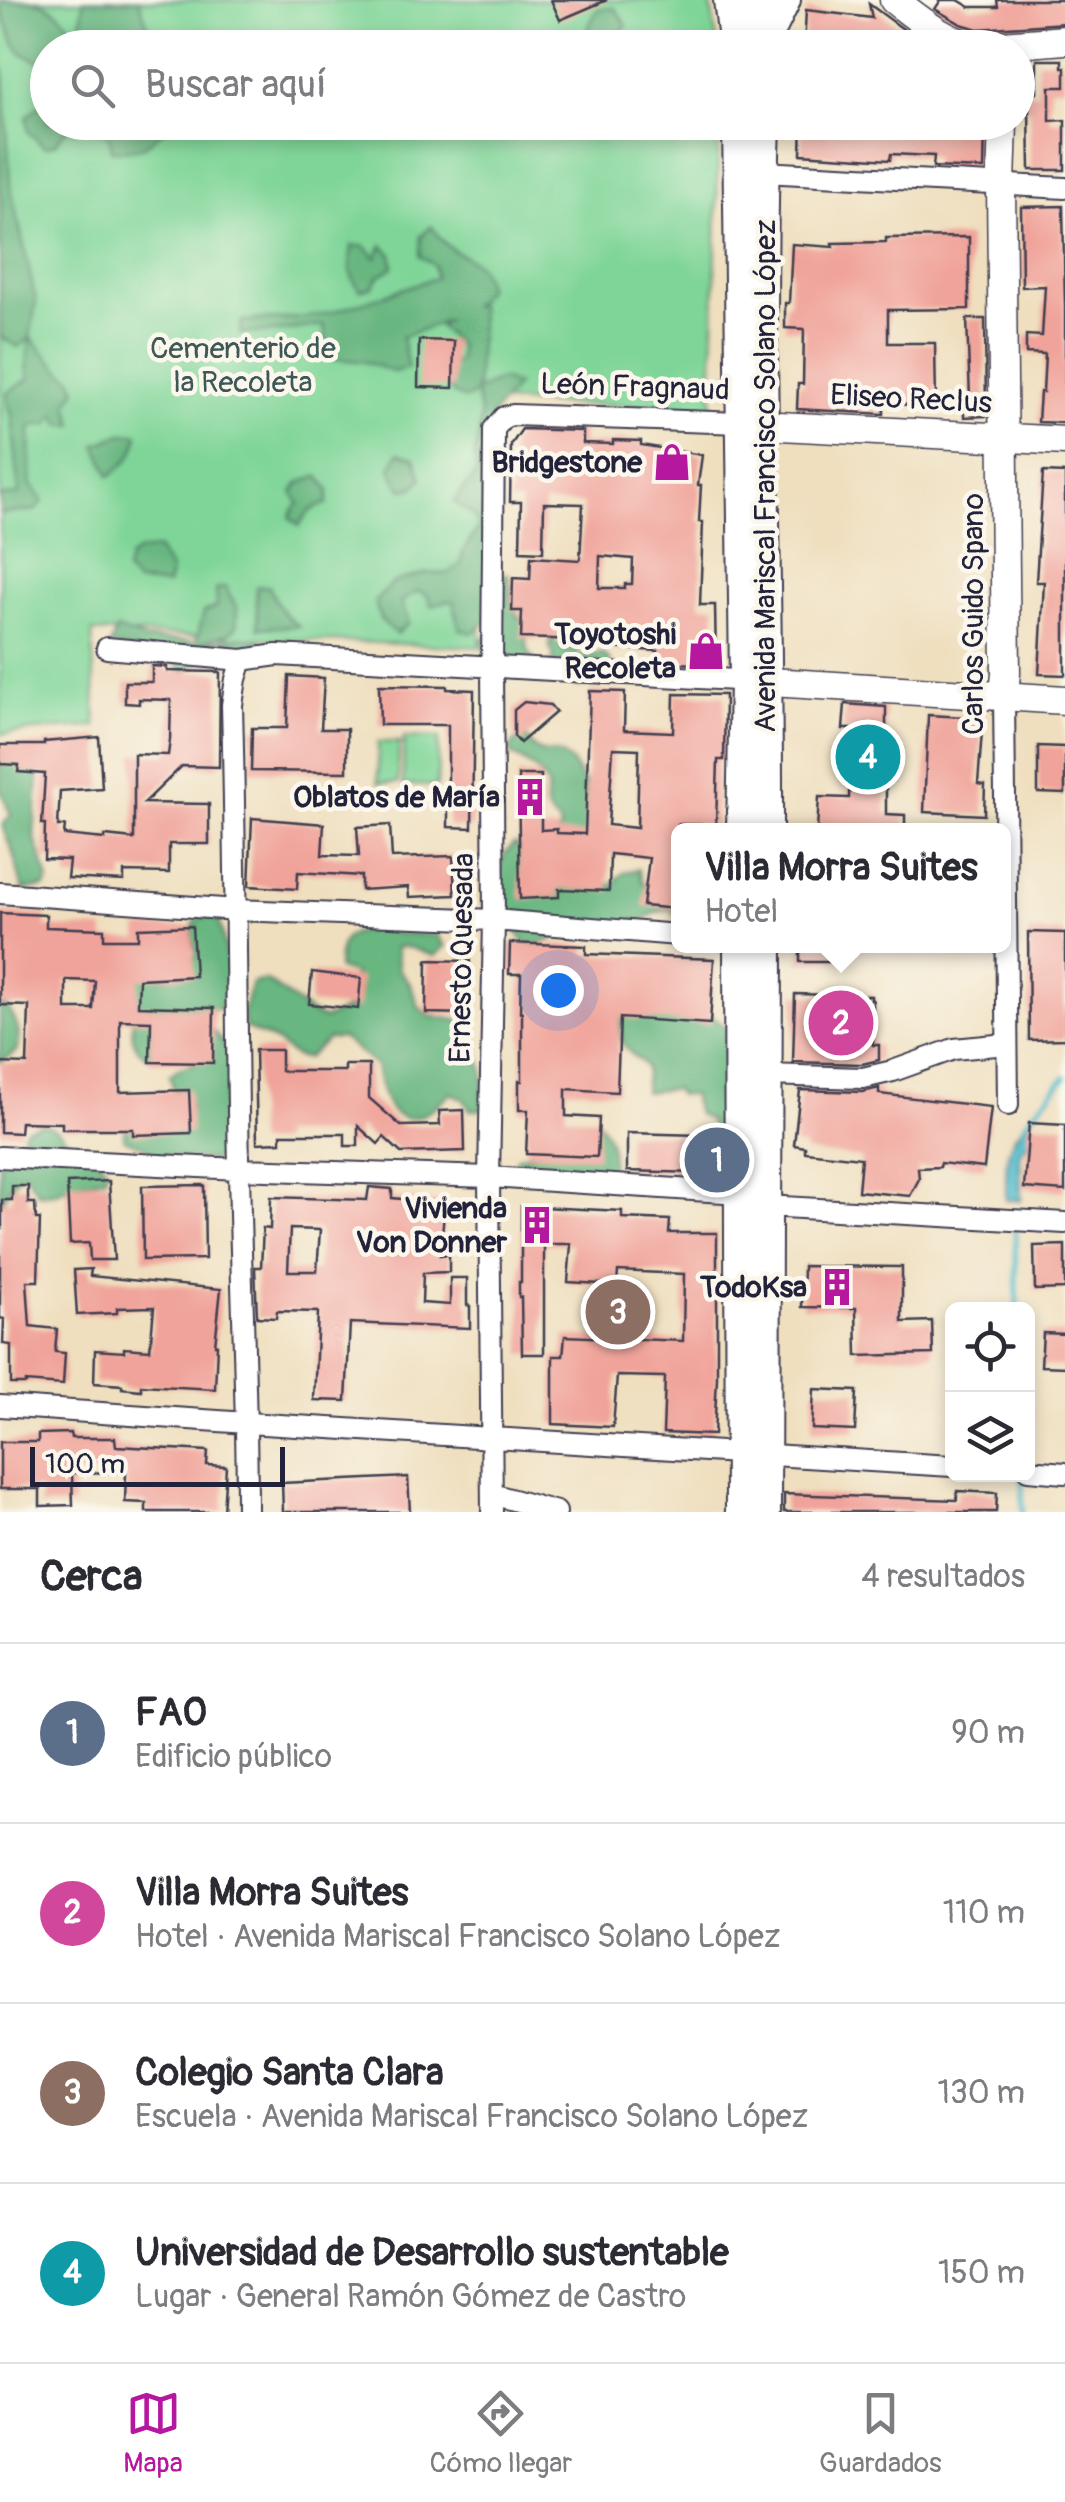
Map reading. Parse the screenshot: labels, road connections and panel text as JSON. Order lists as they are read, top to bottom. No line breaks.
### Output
{"streets":{"highway":["Avenida Mariscal Francisco Solano López"],"main road":["Eliseo Reclus","Carlos Guido Spano"],"street":["León Fragnaud","Ernesto Quesada"]},"crossings":[["León Fragnaud","Eliseo Reclus"],["León Fragnaud","Avenida Mariscal Francisco Solano López"],["León Fragnaud","Ernesto Quesada"],["Eliseo Reclus","Avenida Mariscal Francisco Solano López"],["Eliseo Reclus","Carlos Guido Spano"]],"parks":["Cementerio de la Recoleta"],"places":{"shop":["Bridgestone","Toyotoshi Recoleta"],"building":["Oblatos de María","Vivienda Von Donner","TodoKsa"]},"scale_bar":"100 m","page":{"search":"Buscar aquí","pins":["4","2","1","3"],"popup":["Villa Morra Suites","Hotel"],"scale":"100 m","heading":["Cerca","4 resultados"],"list":[{"mark":"1","name":"FAO","note":"Edificio público","value":"90 m"},{"mark":"2","name":"Villa Morra Suites","note":"Hotel · Avenida Mariscal Francisco Solano López","value":"110 m"},{"mark":"3","name":"Colegio Santa Clara","note":"Escuela · Avenida Mariscal Francisco Solano López","value":"130 m"},{"mark":"4","name":"Universidad de Desarrollo sustentable","note":"Lugar · General Ramón Gómez de Castro","value":"150 m"}],"nav":["Mapa","Cómo llegar","Guardados"]}}
